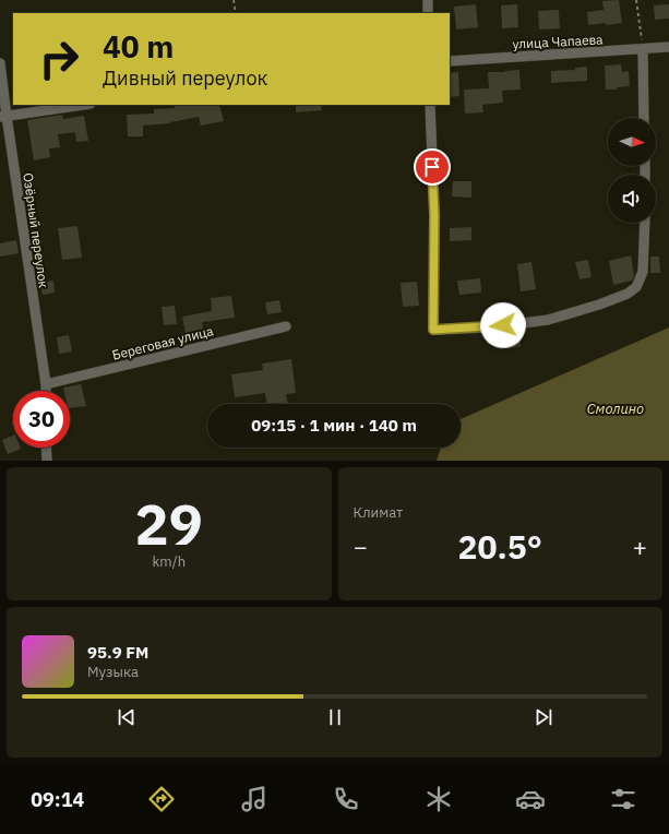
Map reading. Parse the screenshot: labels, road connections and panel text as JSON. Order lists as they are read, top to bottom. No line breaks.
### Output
{"streets":{"street":["улица Чапаева","Озёрный переулок","Береговая улица"]},"crossings":[["Озёрный переулок","Береговая улица"]],"water":["Смолино"],"north":"right","page":{"turn":["40 m","Дивный переулок"],"limit":"30","trip":"09:15 · 1 мин · 140 m","tile":[["29","km/h"],"Климат"],"heat":["−","20.5°","+"],"song":["95.9 FM","Музыка"],"tabs":"09:14"}}
